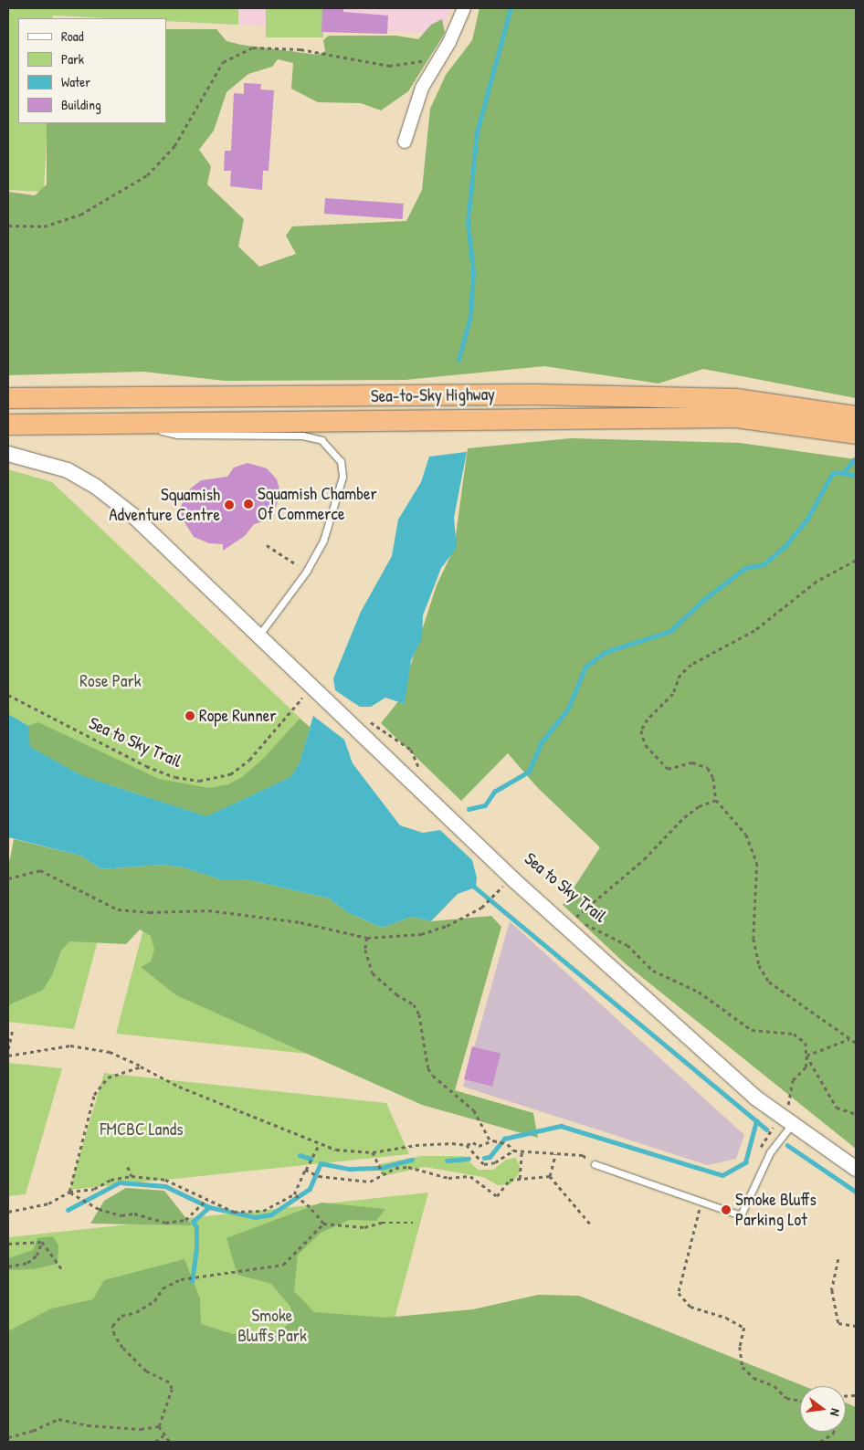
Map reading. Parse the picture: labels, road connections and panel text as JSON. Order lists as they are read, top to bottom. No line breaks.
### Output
{"streets":{"highway":["Sea-to-Sky Highway"],"path":["Sea to Sky Trail"]},"parks":["Rose Park","FMCBC Lands","Smoke Bluffs Park"],"places":["Squamish Chamber Of Commerce","Squamish Adventure Centre","Rope Runner","Smoke Bluffs Parking Lot"],"legend":["Road","Park","Water","Building"],"north":"right"}
